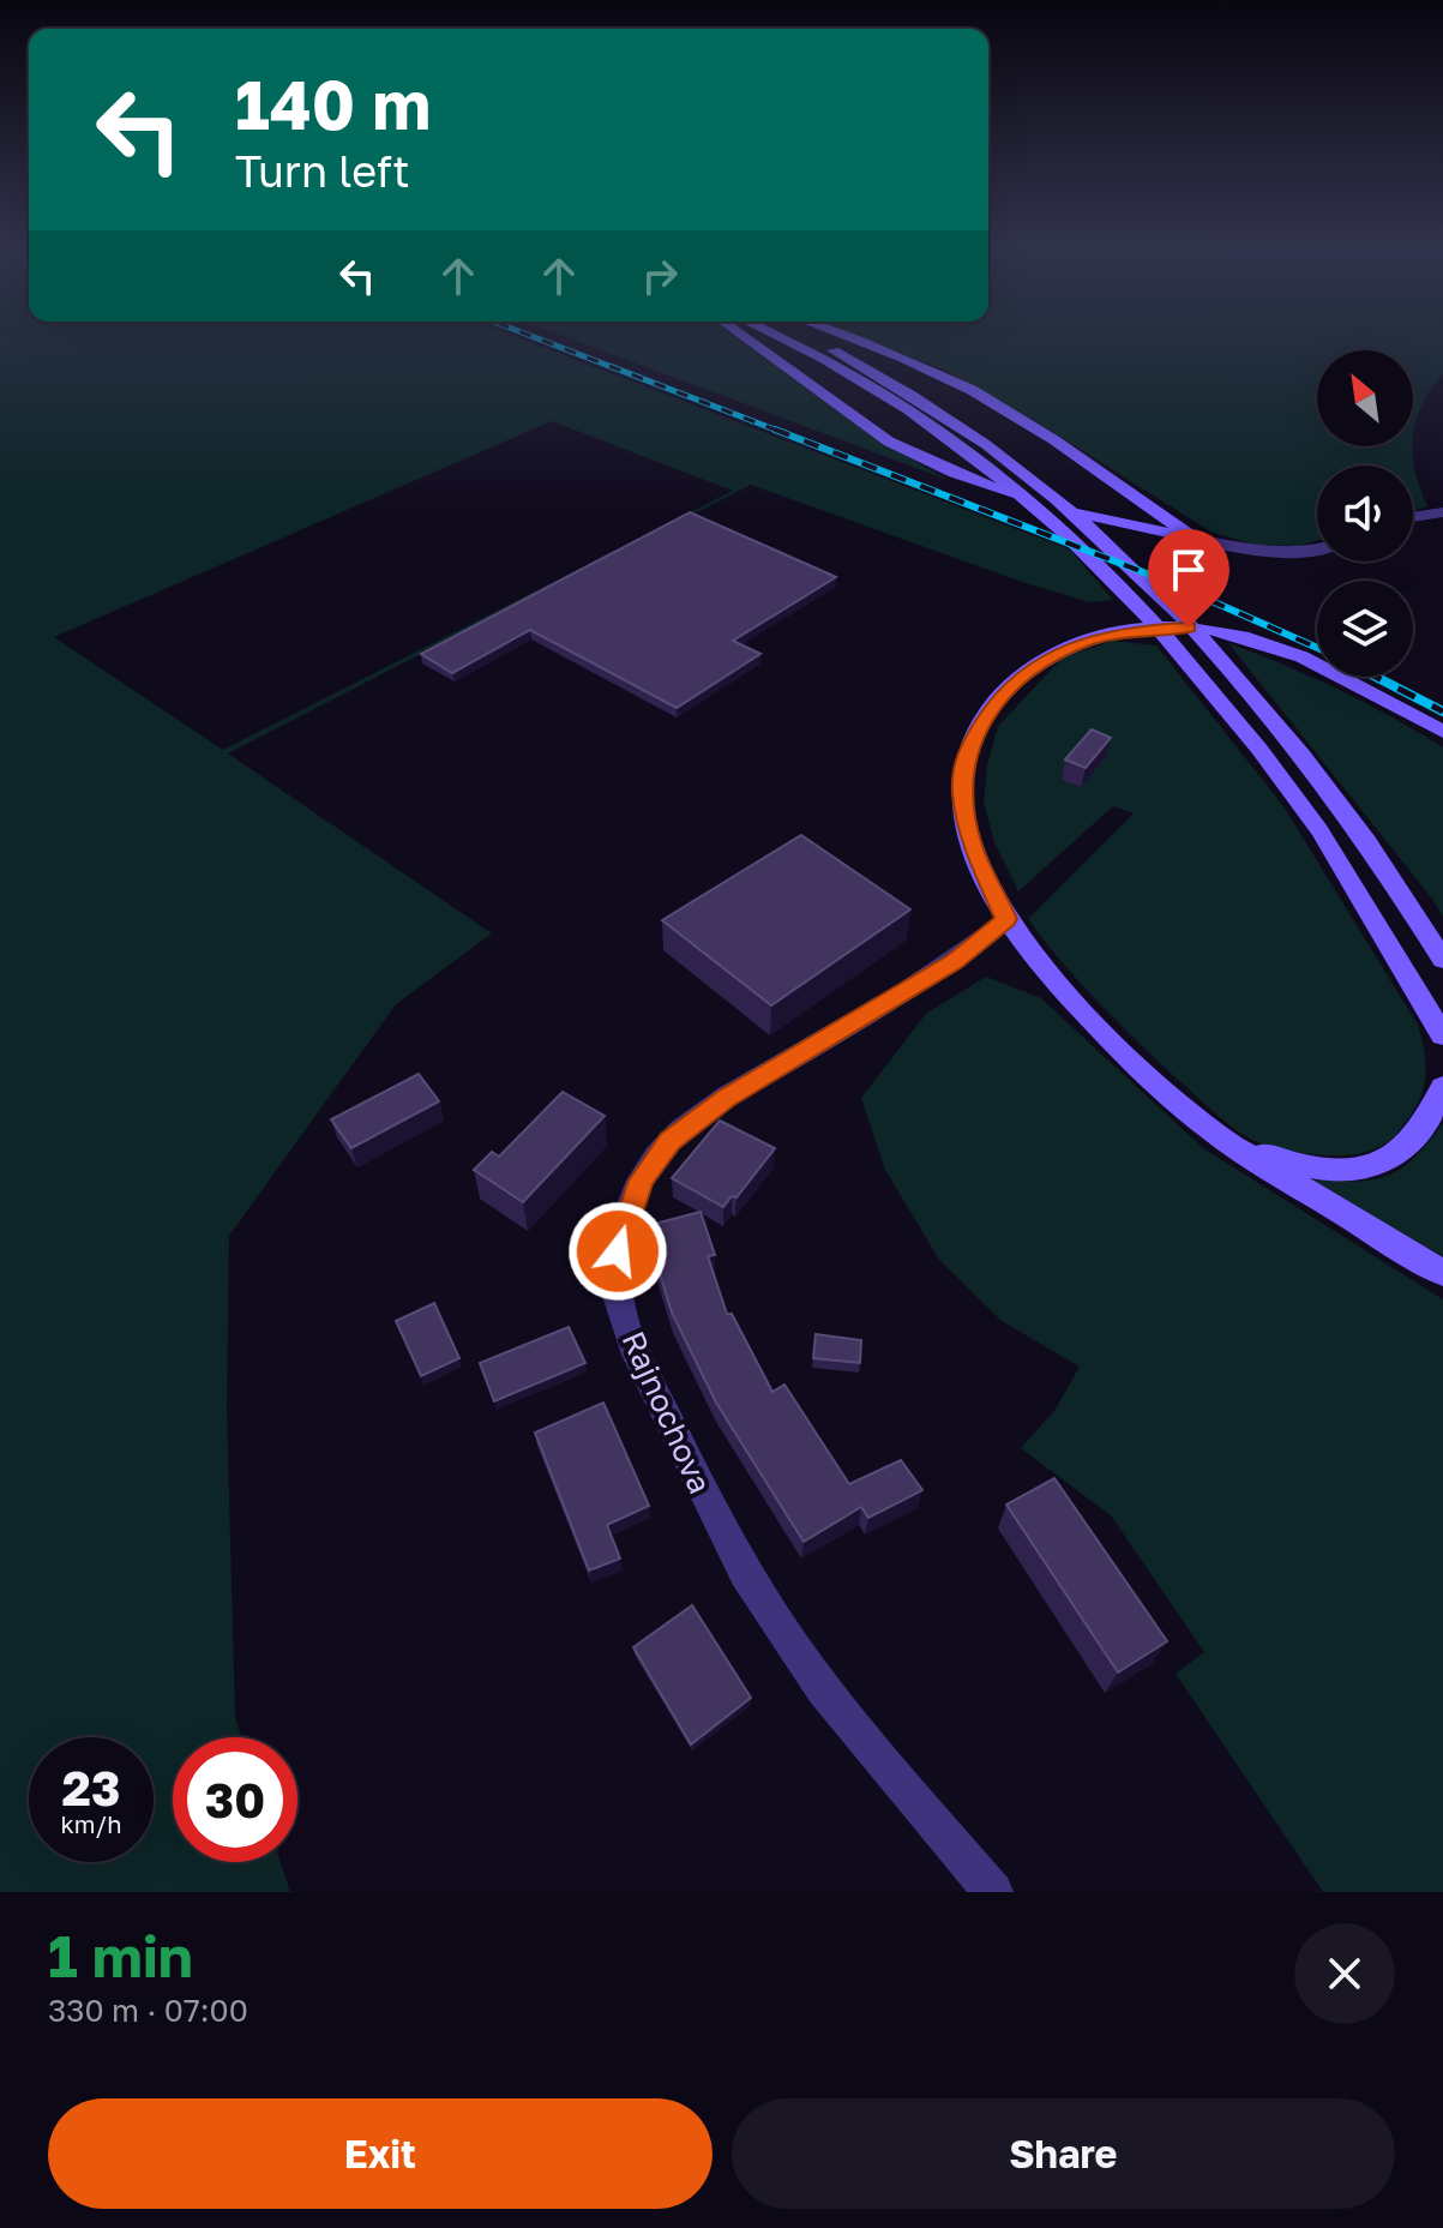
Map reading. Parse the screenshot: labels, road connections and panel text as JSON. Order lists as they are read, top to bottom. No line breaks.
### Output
{"streets":{"street":["Rajnochova"]},"north":"top left","page":{"turn":["140 m","Turn left"],"speed":"23 km/h","limit":"30","heading":["1 min","330 m · 07:00"],"buttons":["Exit","Share"]}}
